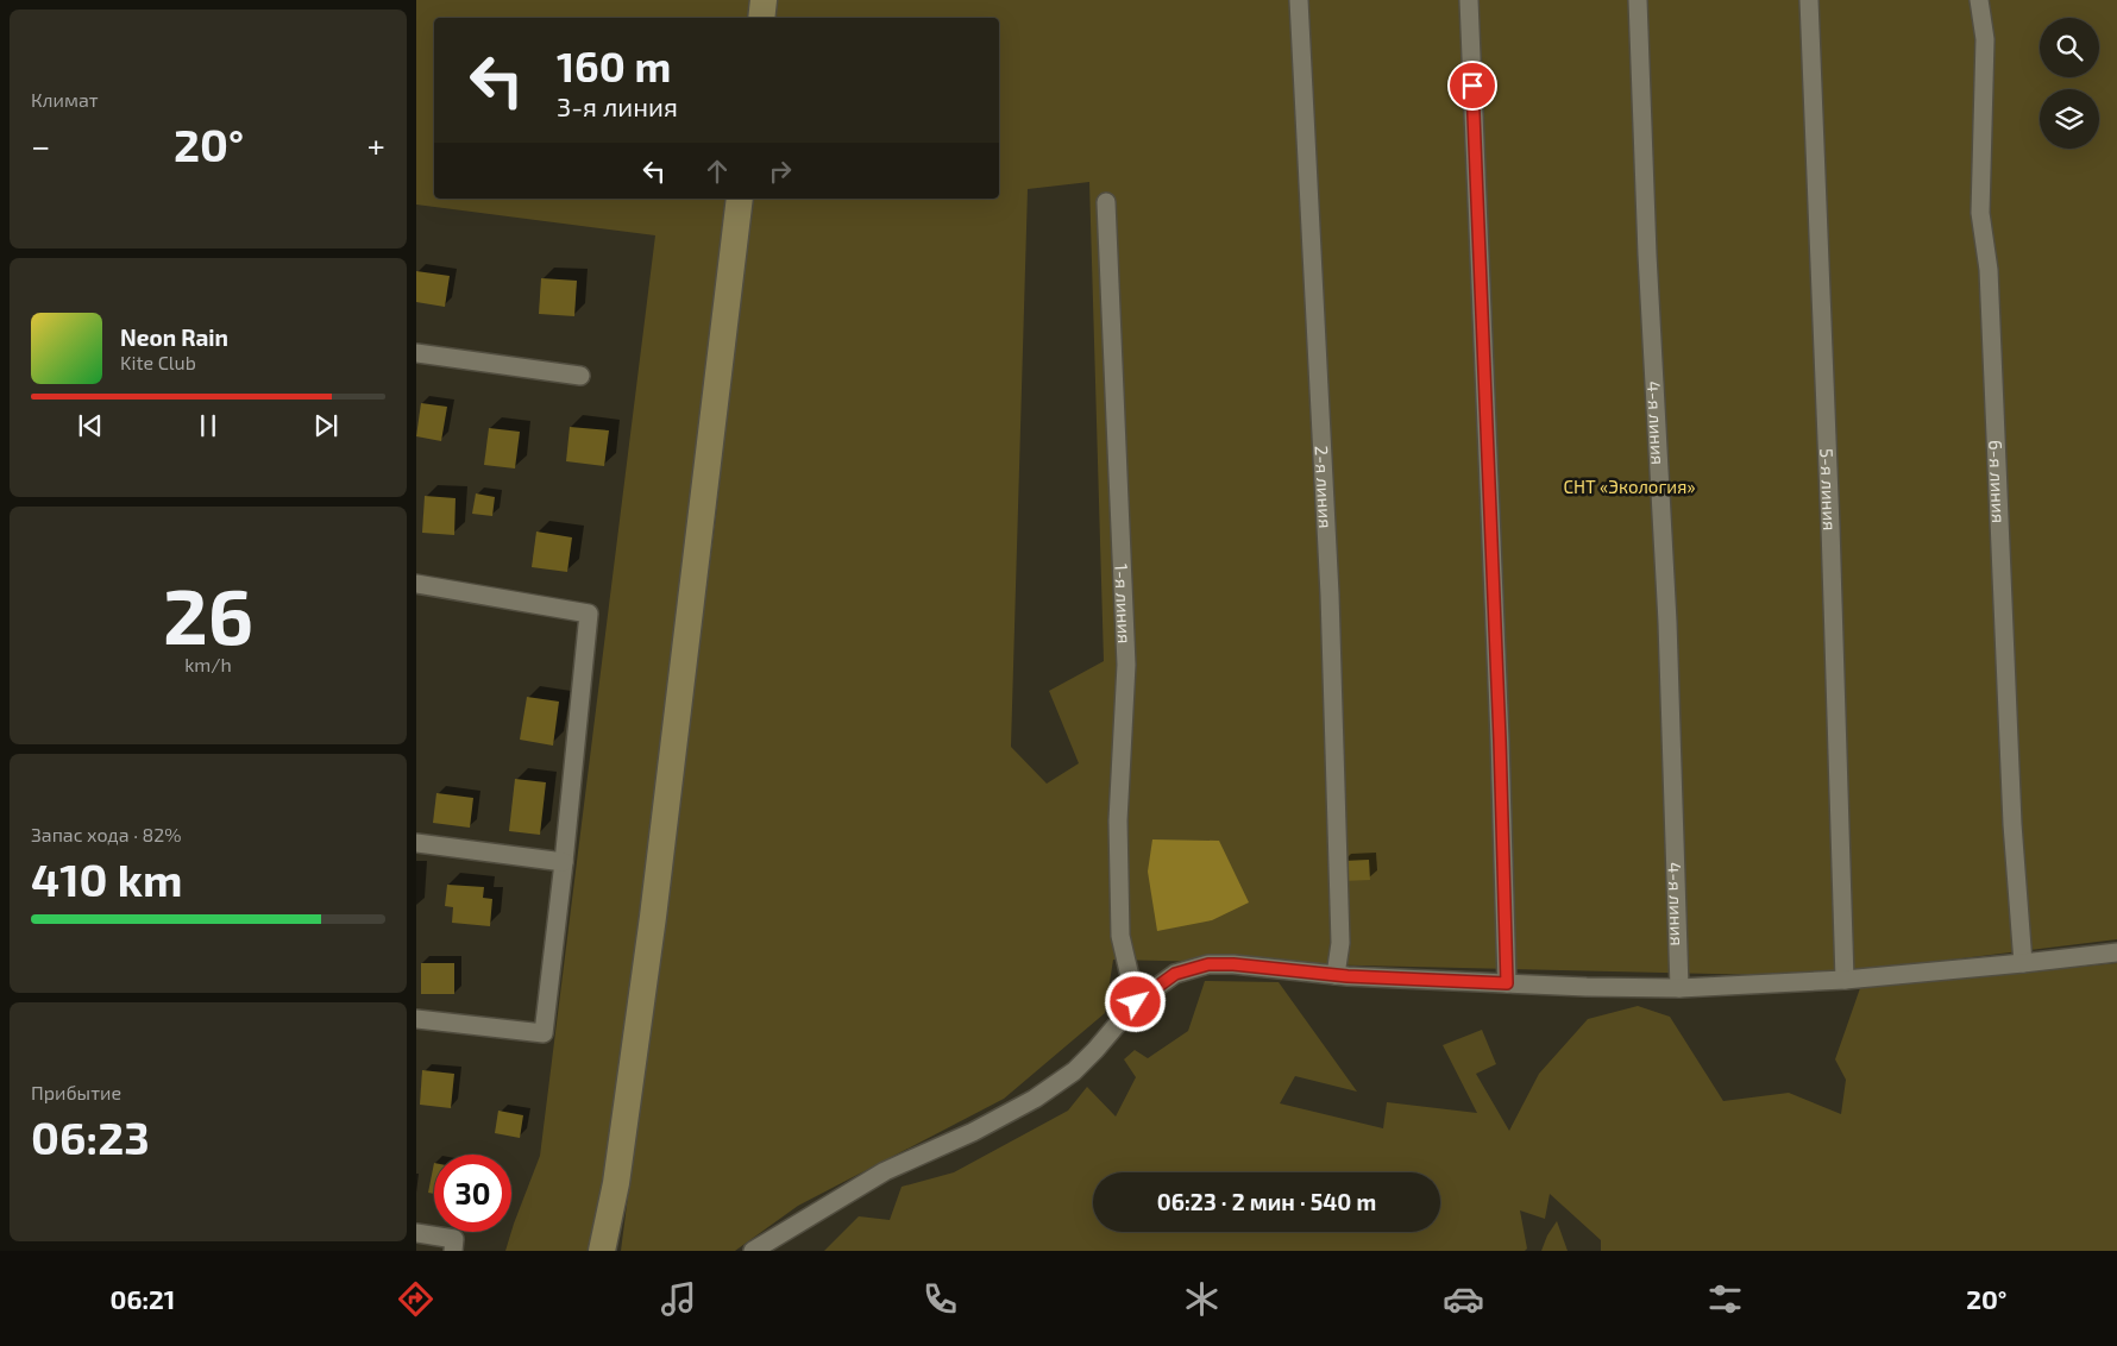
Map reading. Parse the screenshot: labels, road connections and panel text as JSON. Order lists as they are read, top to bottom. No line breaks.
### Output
{"streets":{"street":["4-я линия","6-я линия","2-я линия","5-я линия","1-я линия"]},"parks":["СНТ «Экология»"],"page":{"tile":["Климат",["26","km/h"],["Запас хода · 82%","410 km"],["Прибытие","06:23"]],"turn":["160 m","3-я линия"],"heat":["−","20°","+"],"song":["Neon Rain","Kite Club"],"limit":"30","trip":"06:23 · 2 мин · 540 m","tabs":["06:21","20°"]}}
